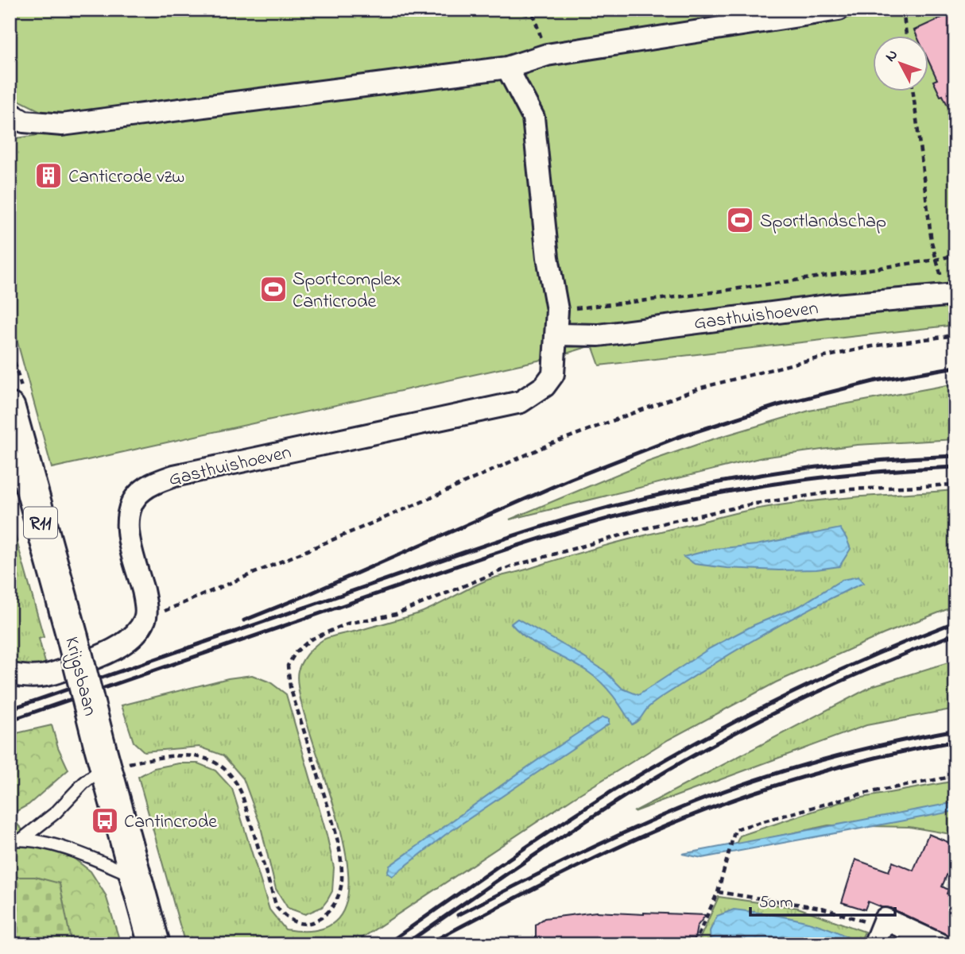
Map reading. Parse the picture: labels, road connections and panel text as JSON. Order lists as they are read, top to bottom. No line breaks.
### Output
{"streets":{"main road":["R11","Krijgsbaan"],"street":["Gasthuishoeven"]},"places":{"building":["Canticrode vzw"],"sports":["Sportlandschap","Sportcomplex Canticrode"],"bus stop":["Cantincrode"]},"scale_bar":"50 m","north":"top left"}
